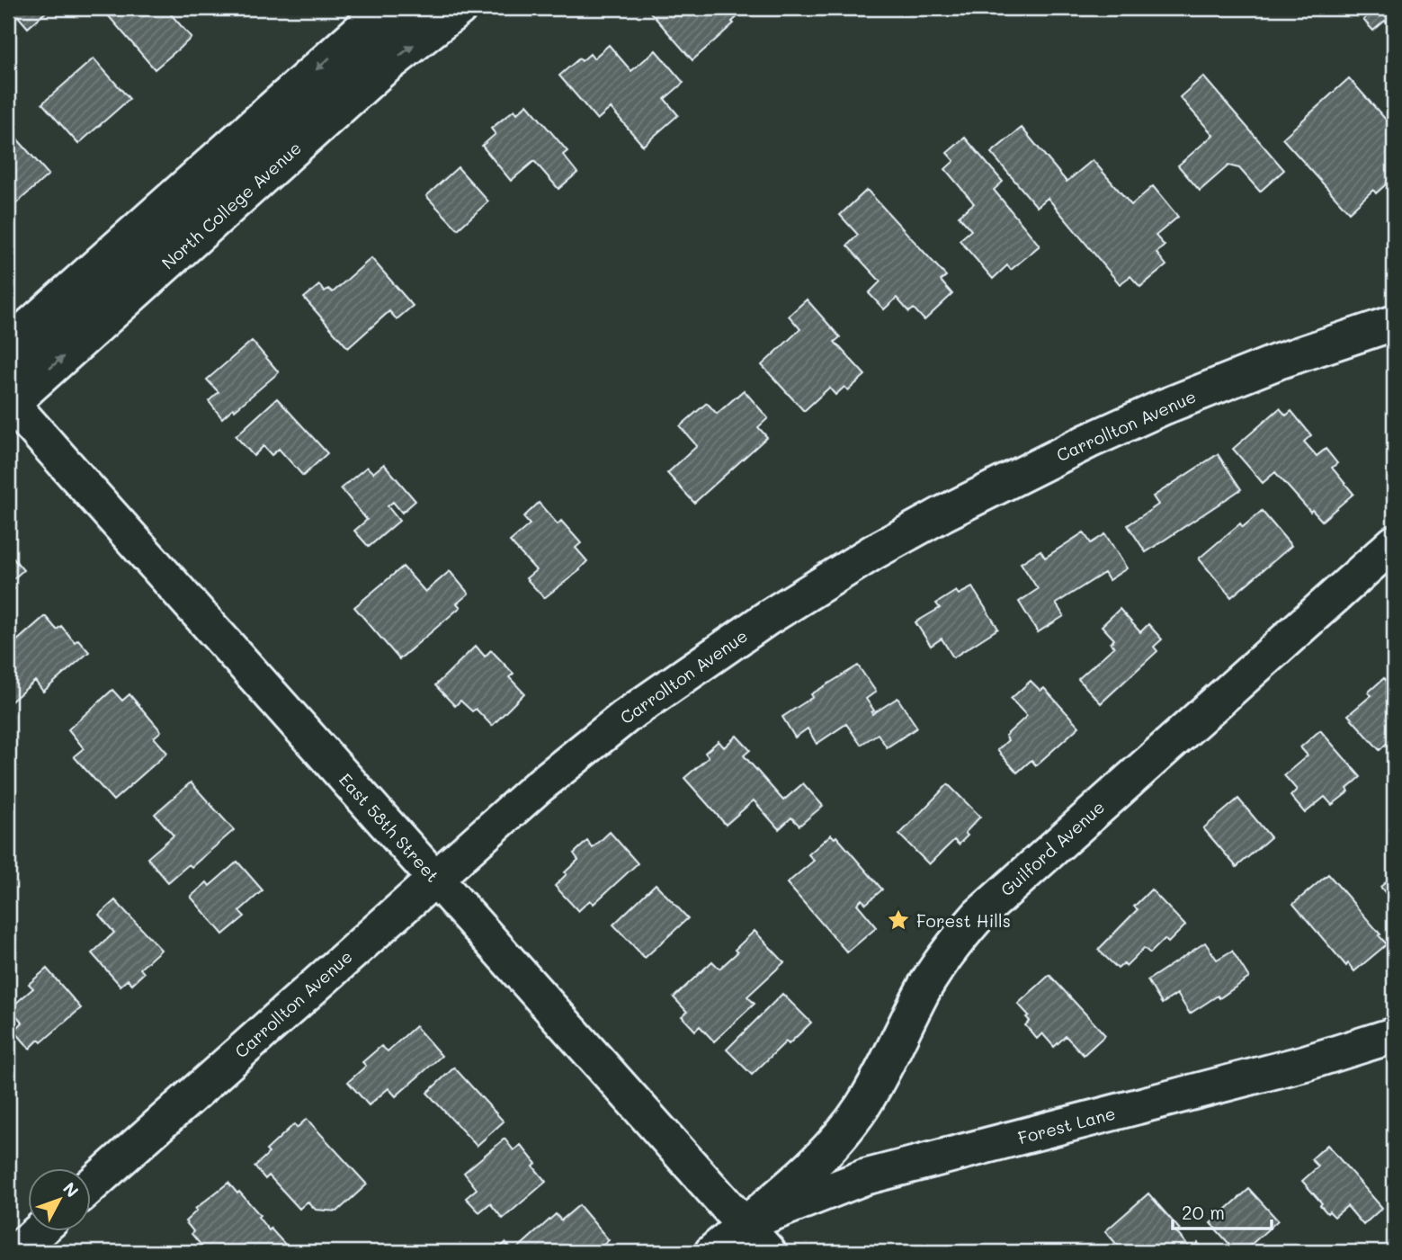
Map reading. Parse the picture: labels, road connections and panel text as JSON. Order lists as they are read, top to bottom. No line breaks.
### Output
{"streets":{"street":["North College Avenue","Carrollton Avenue","East 58th Street","Guilford Avenue","Forest Lane"]},"crossings":[["North College Avenue","East 58th Street"],["Carrollton Avenue","East 58th Street"],["East 58th Street","Guilford Avenue"],["East 58th Street","Forest Lane"],["Guilford Avenue","Forest Lane"]],"places":{"place":["Forest Hills"]},"scale_bar":"20 m","north":"top right"}
